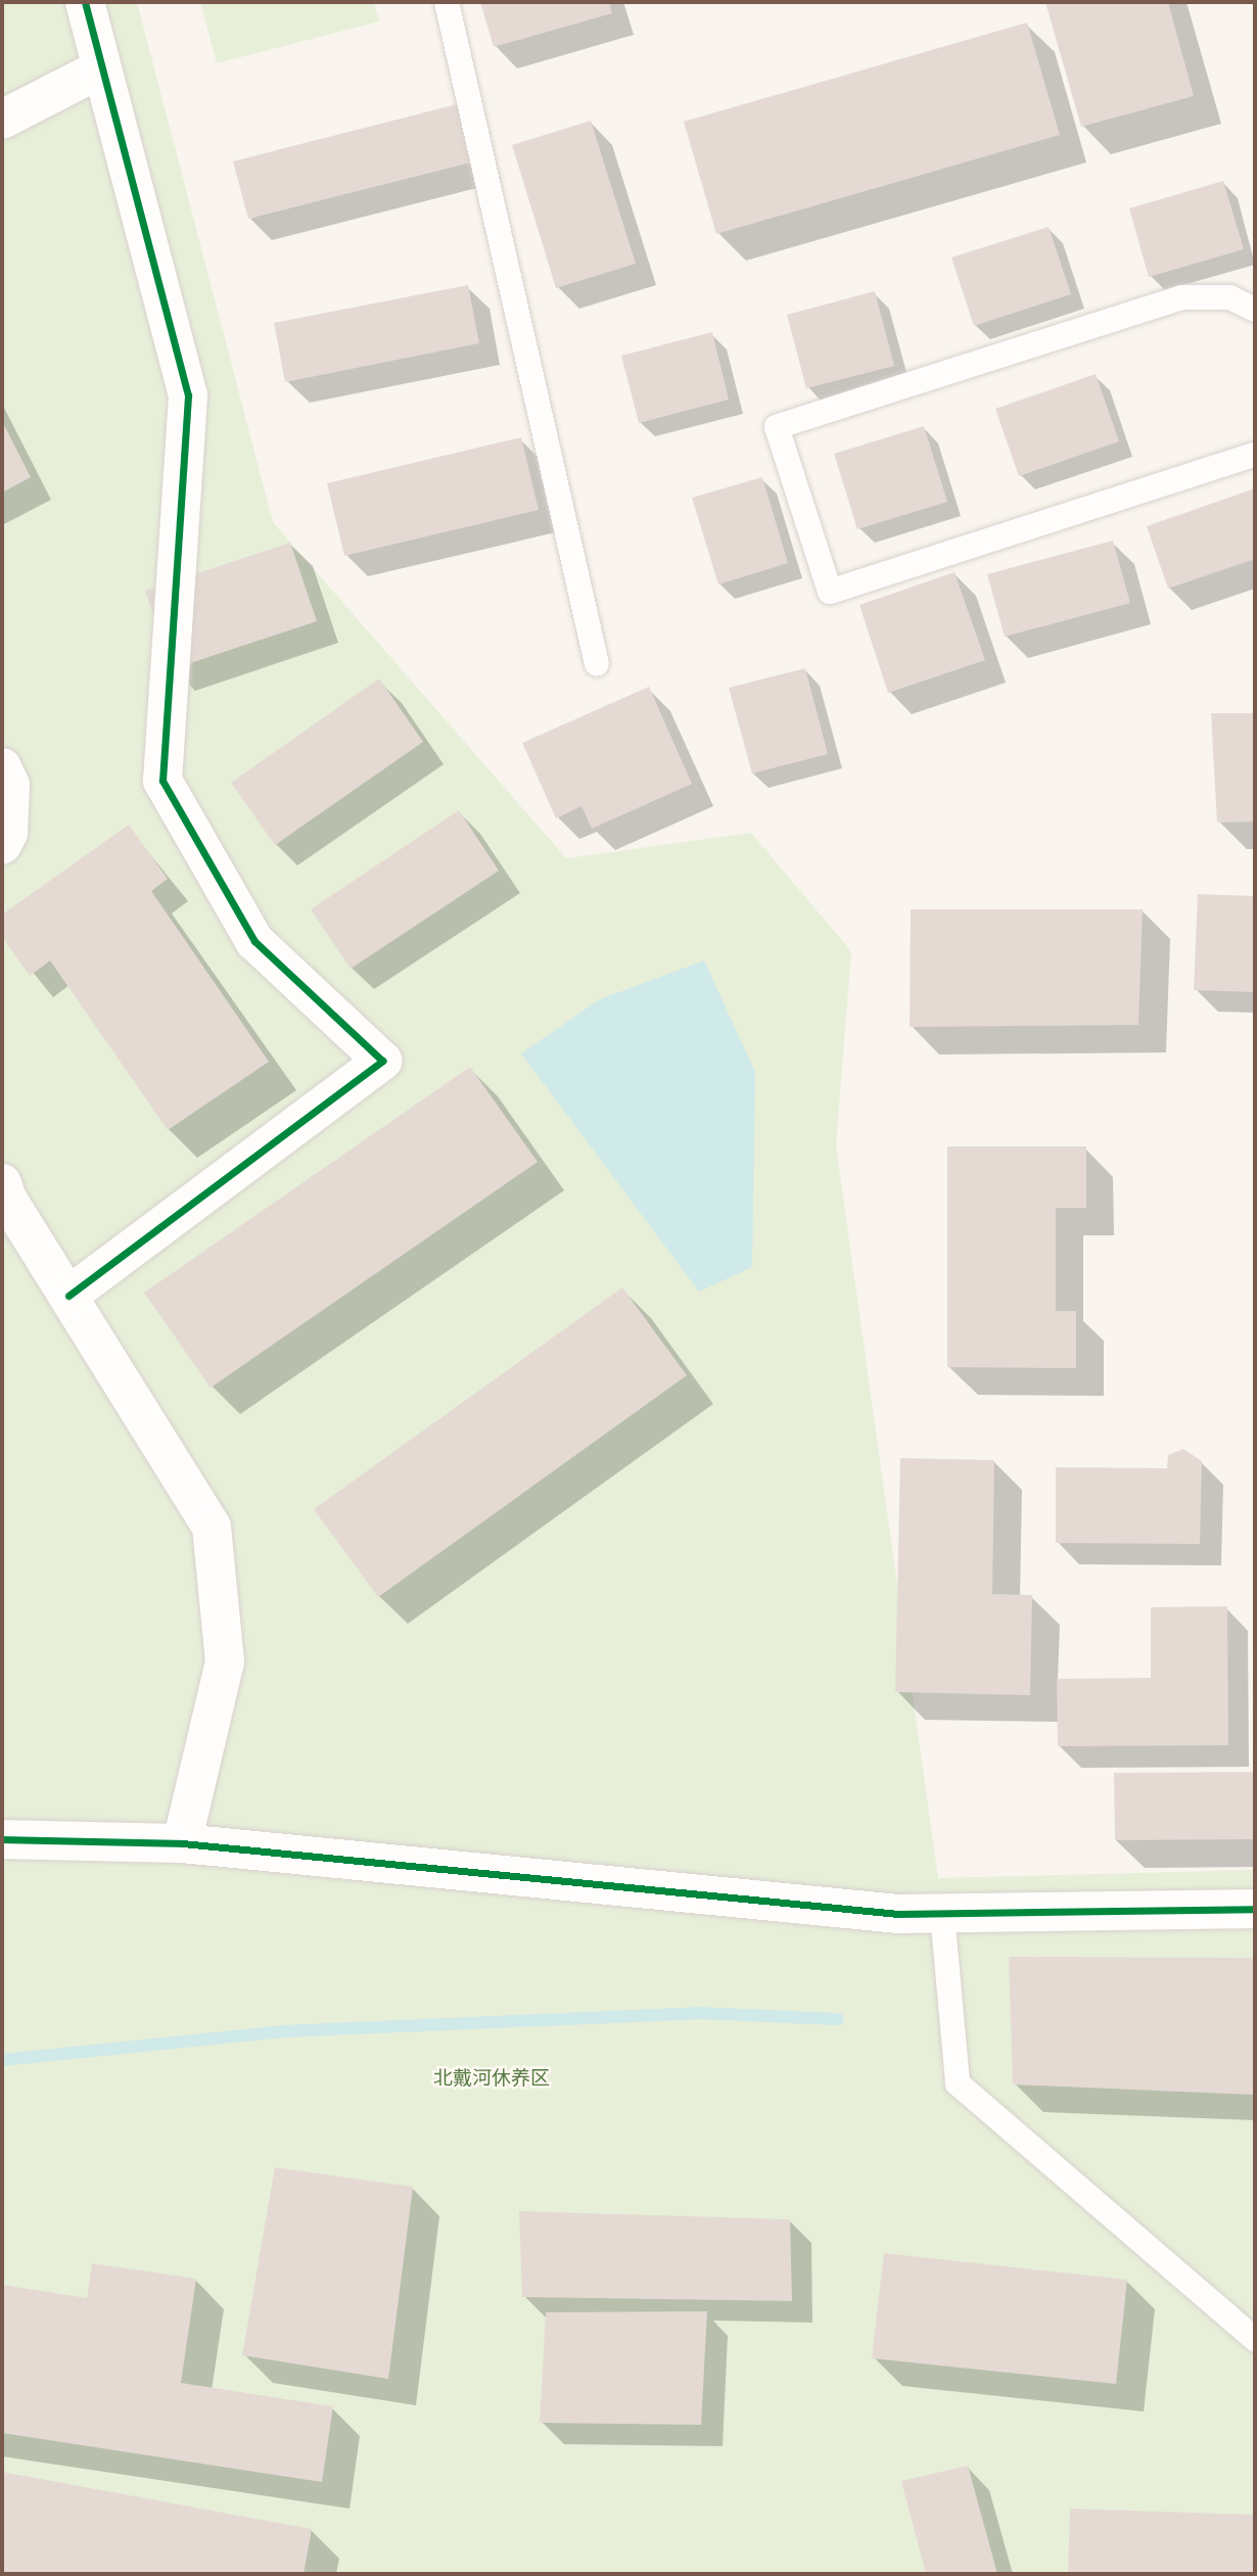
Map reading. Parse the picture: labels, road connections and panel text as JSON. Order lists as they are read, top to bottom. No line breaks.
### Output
{"parks":["北戴河休养区"]}
